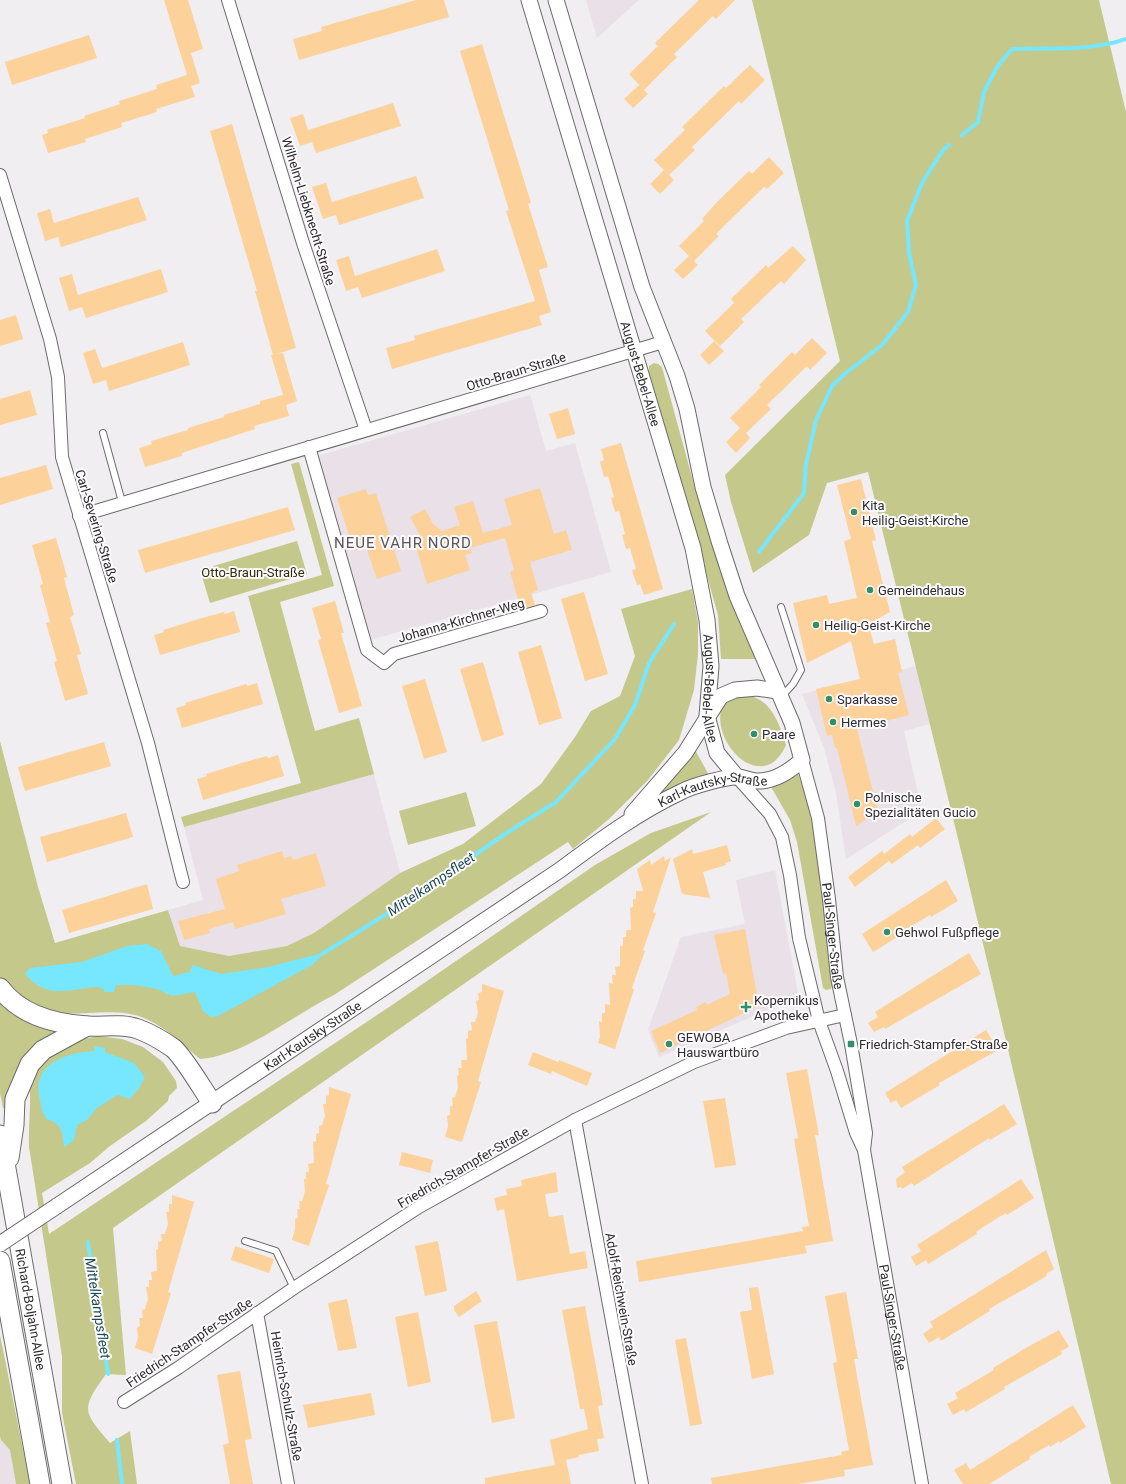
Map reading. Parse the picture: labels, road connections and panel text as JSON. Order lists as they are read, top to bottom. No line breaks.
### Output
{"streets":{"main road":["Richard-Boljahn-Allee"],"street":["Wilhelm-Liebknecht-Straße","Otto-Braun-Straße","August-Bebel-Allee","Carl-Severing-Straße","Johanna-Kirchner-Weg","Karl-Kautsky-Straße","Paul-Singer-Straße","Friedrich-Stampfer-Straße","Adolf-Reichwein-Straße","Heinrich-Schulz-Straße"]},"crossings":[["Wilhelm-Liebknecht-Straße","Otto-Braun-Straße"],["Otto-Braun-Straße","August-Bebel-Allee"],["Otto-Braun-Straße","Carl-Severing-Straße"],["Otto-Braun-Straße","Johanna-Kirchner-Weg"],["August-Bebel-Allee","Karl-Kautsky-Straße"],["August-Bebel-Allee","Paul-Singer-Straße"],["Karl-Kautsky-Straße","Paul-Singer-Straße"],["Paul-Singer-Straße","Friedrich-Stampfer-Straße"],["Friedrich-Stampfer-Straße","Adolf-Reichwein-Straße"],["Friedrich-Stampfer-Straße","Heinrich-Schulz-Straße"]],"districts":["NEUE VAHR NORD"],"water":["Mittelkampsfleet"],"parks":["Otto-Braun-Straße"],"places":{"other":["Kita Heilig-Geist-Kirche","Gemeindehaus","Heilig-Geist-Kirche","Sparkasse","Hermes","Paare","Polnische Spezialitäten Gucio","Gehwol Fußpflege","GEWOBA Hauswartbüro"],"health":["Kopernikus Apotheke"],"transit":["Friedrich-Stampfer-Straße"]}}
